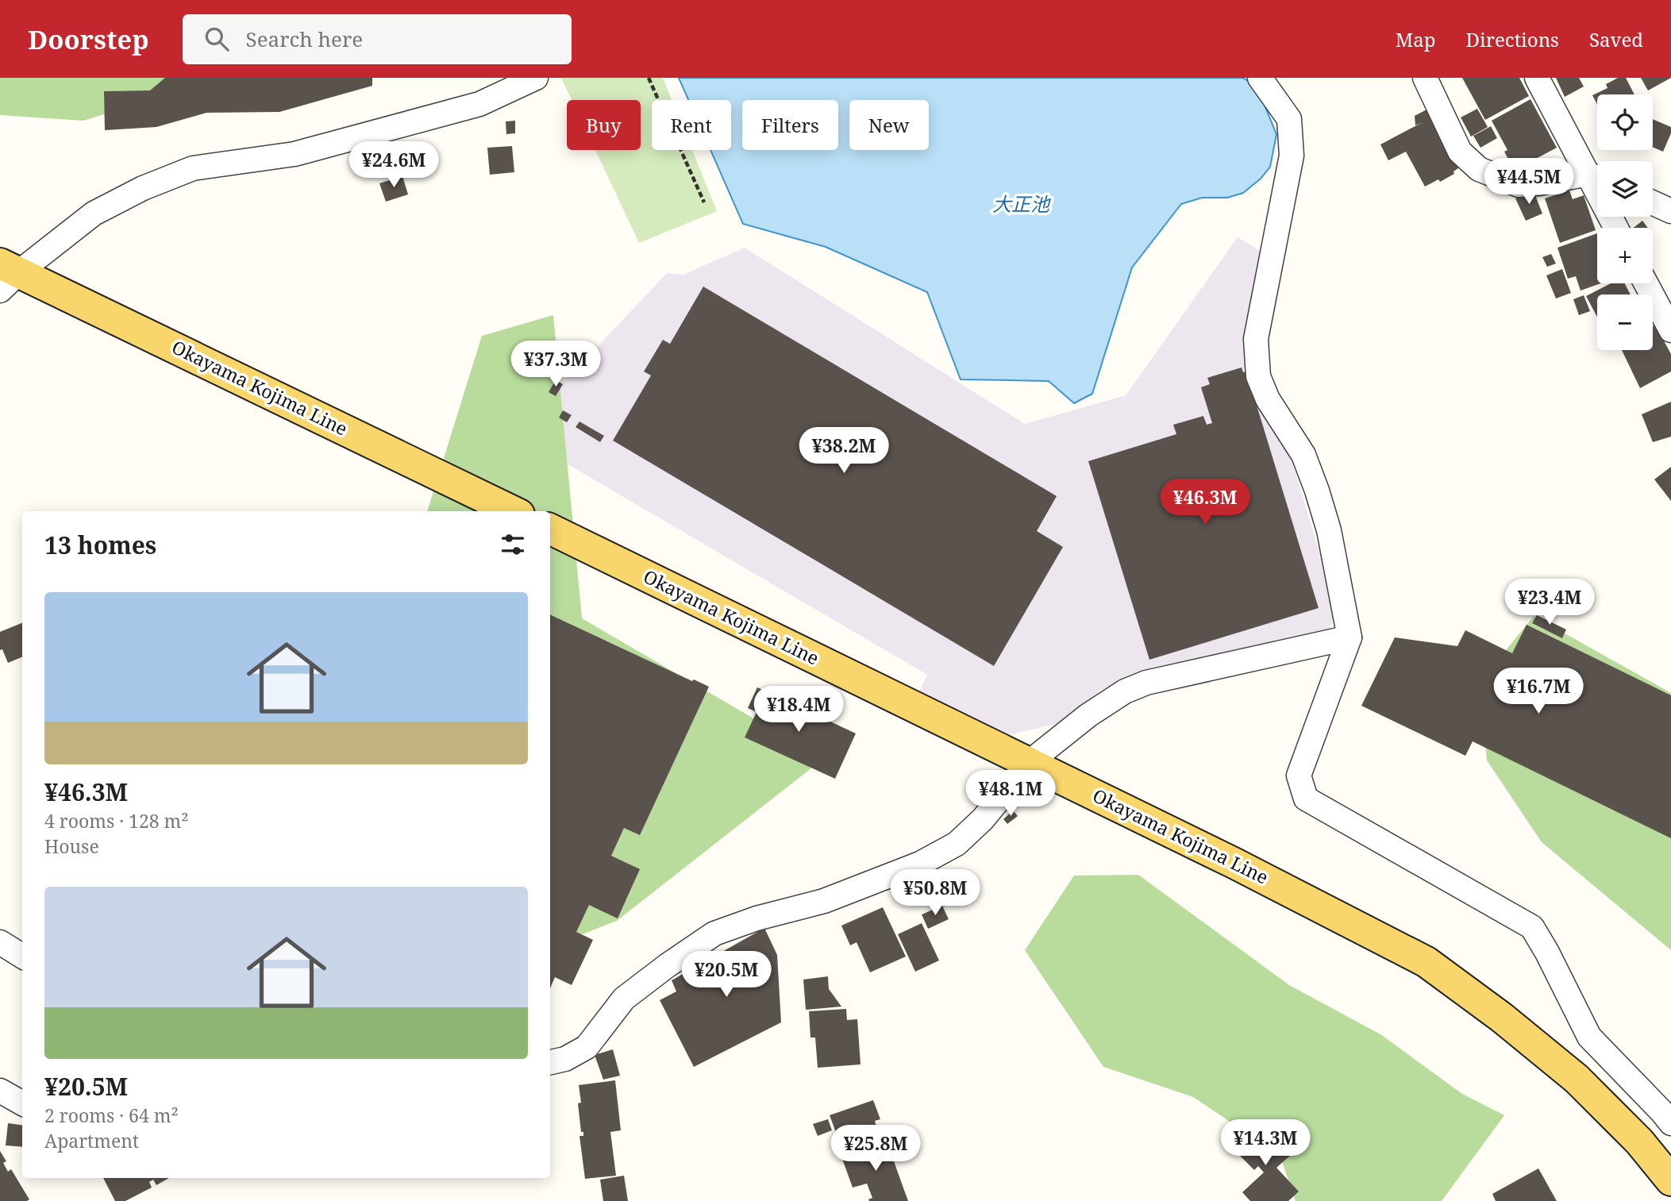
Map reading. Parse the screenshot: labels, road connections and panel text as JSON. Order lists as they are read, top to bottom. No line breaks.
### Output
{"streets":{"main road":["Okayama Kojima Line"]},"water":["大正池"],"page":{"header":"Doorstep","search":"Search here","nav":["Map","Directions","Saved"],"map_buttons":["+","−"],"chip":["Buy","Rent","Filters","New"],"price":["¥24.6M","¥44.5M","¥37.3M","¥38.2M","¥46.3M","¥23.4M","¥16.7M","¥18.4M","¥48.1M","¥50.8M","¥20.5M","¥14.3M","¥25.8M"],"heading":"13 homes","list":[{"name":"¥46.3M","note":"4 rooms · 128 m² · House"},{"name":"¥20.5M","note":"2 rooms · 64 m² · Apartment"}]}}
